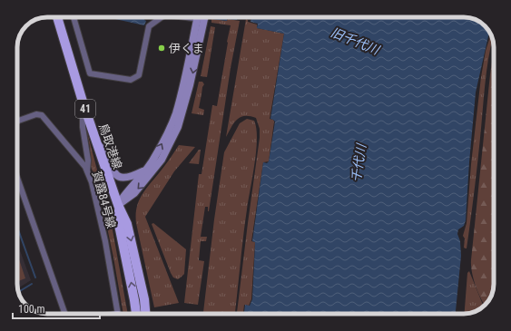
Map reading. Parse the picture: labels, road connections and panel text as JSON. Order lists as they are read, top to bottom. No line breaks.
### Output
{"streets":{"main road":["41","鳥取港線"],"street":["賀露84号線"]},"water":["旧千代川","千代川"],"places":["伊くま"],"scale_bar":"100 m"}
